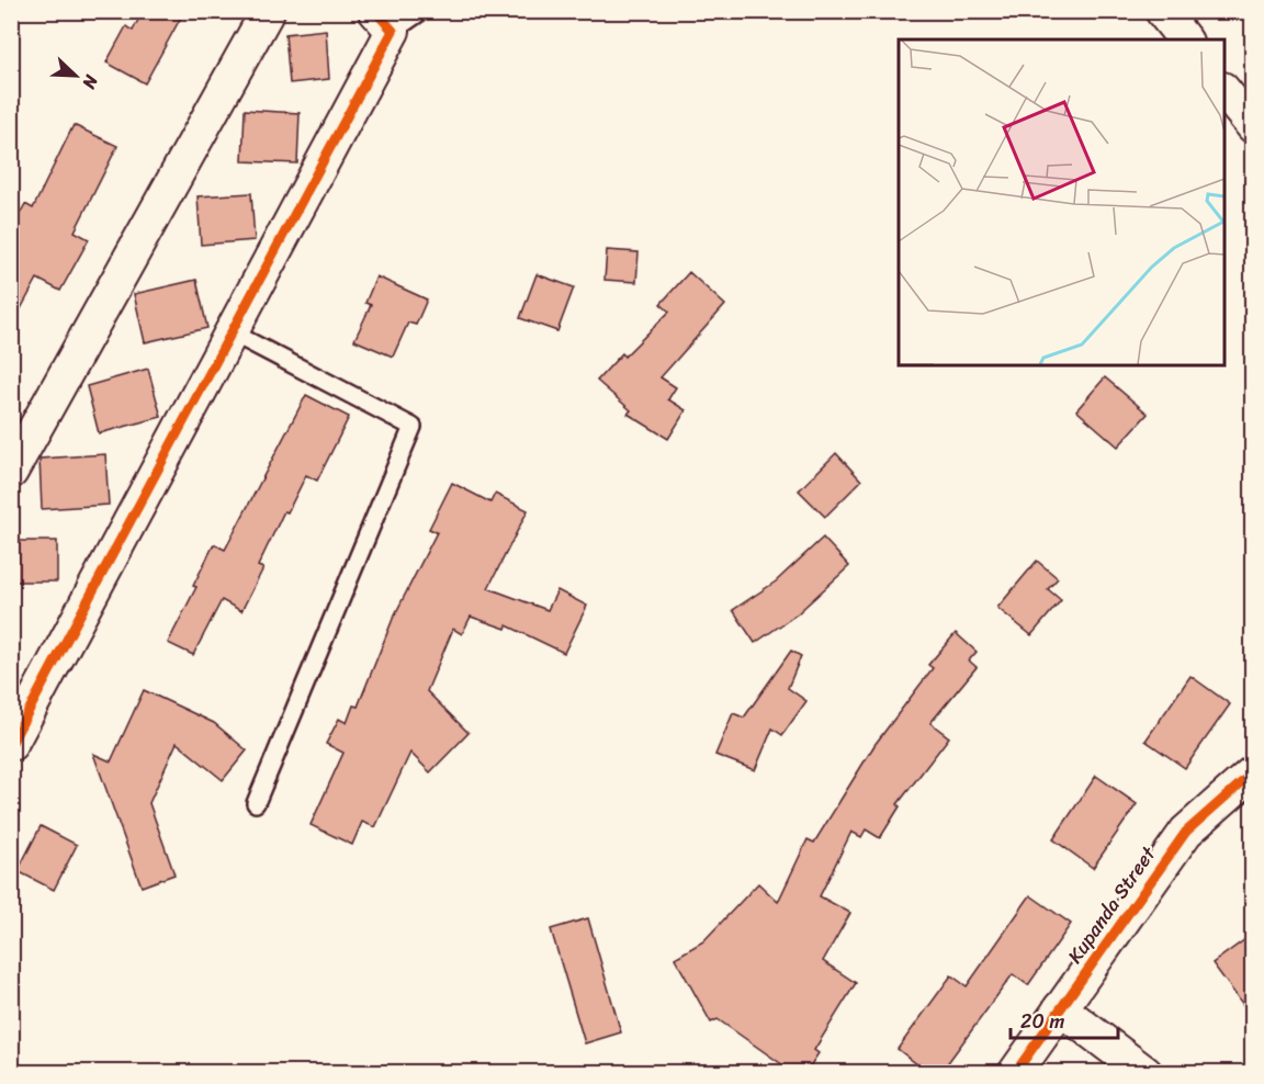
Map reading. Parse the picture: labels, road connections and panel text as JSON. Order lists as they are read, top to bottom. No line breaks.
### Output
{"streets":{"street":["Kupanda Street"]},"scale_bar":"20 m","north":"bottom right"}
